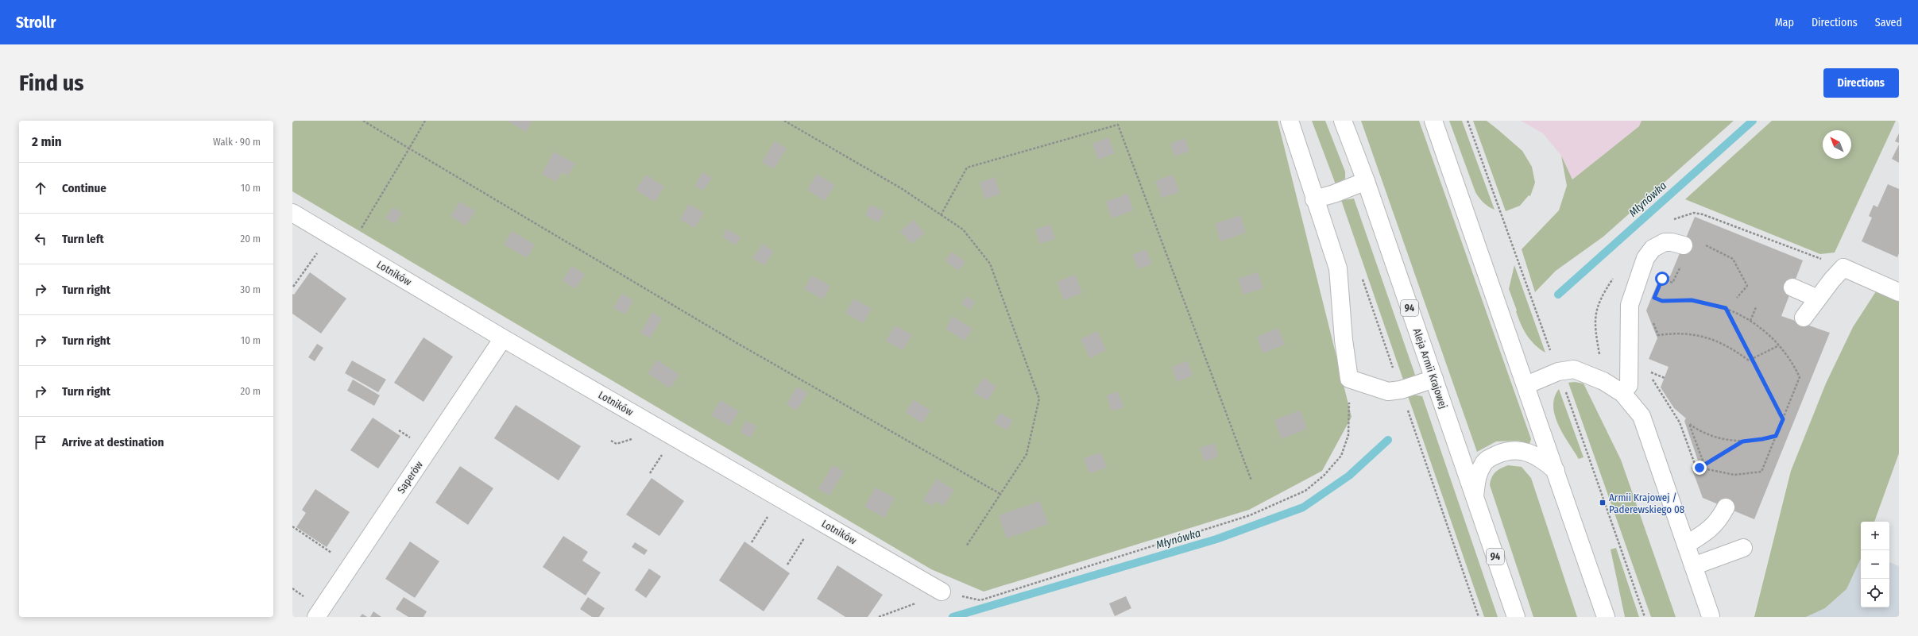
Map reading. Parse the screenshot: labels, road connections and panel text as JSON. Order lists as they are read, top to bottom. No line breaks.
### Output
{"streets":{"main road":["Lotników","94","Aleja Armii Krajowej","Saperów"]},"crossings":[["Lotników","Saperów"]],"water":["Młynówka"],"places":{"transit":["Armii Krajowej / Paderewskiego 08"]},"north":"top left","page":{"header":"Strollr","nav":["Map","Directions","Saved"],"buttons":"Directions","title":"Find us","heading":["2 min","Walk · 90 m"],"list":[["Continue","10 m"],["Turn left","20 m"],["Turn right","30 m"],["Turn right","10 m"],["Turn right","20 m"],"Arrive at destination"],"map_buttons":["+","−"]}}
